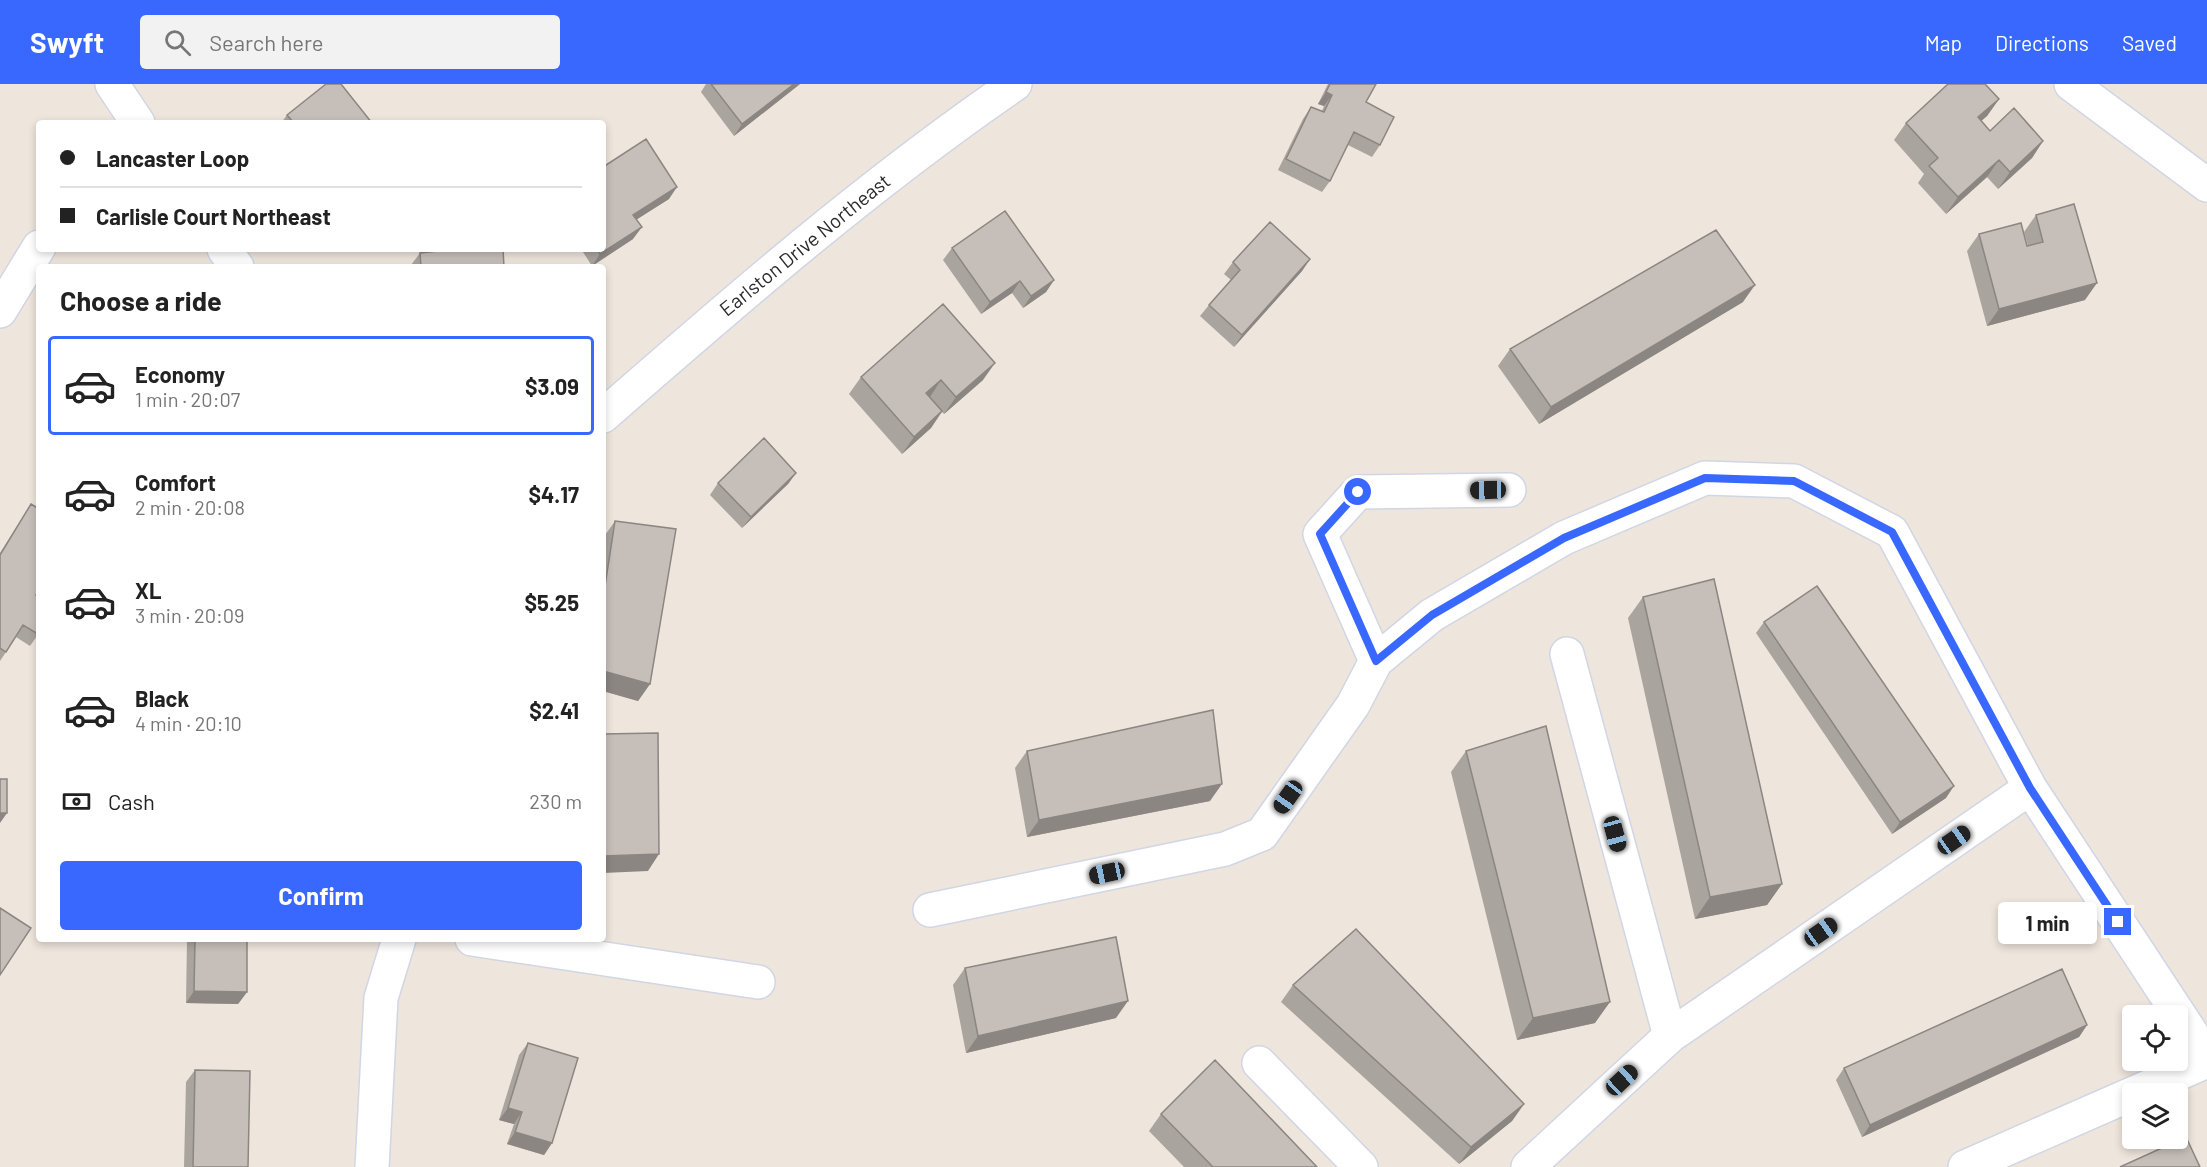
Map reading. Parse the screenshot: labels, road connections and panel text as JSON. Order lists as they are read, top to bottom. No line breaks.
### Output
{"streets":{"street":["Earlston Drive Northeast"]},"page":{"header":"Swyft","search":"Search here","nav":["Map","Directions","Saved"],"banner":["Lancaster Loop","Carlisle Court Northeast"],"heading":"Choose a ride","list":[{"name":"Economy","note":"1 min · 20:07","value":"$3.09"},{"name":"Comfort","note":"2 min · 20:08","value":"$4.17"},{"name":"XL","note":"3 min · 20:09","value":"$5.25"},{"name":"Black","note":"4 min · 20:10","value":"$2.41"}],"pay":["Cash","230 m"],"buttons":"Confirm","bubble":"1 min"}}
